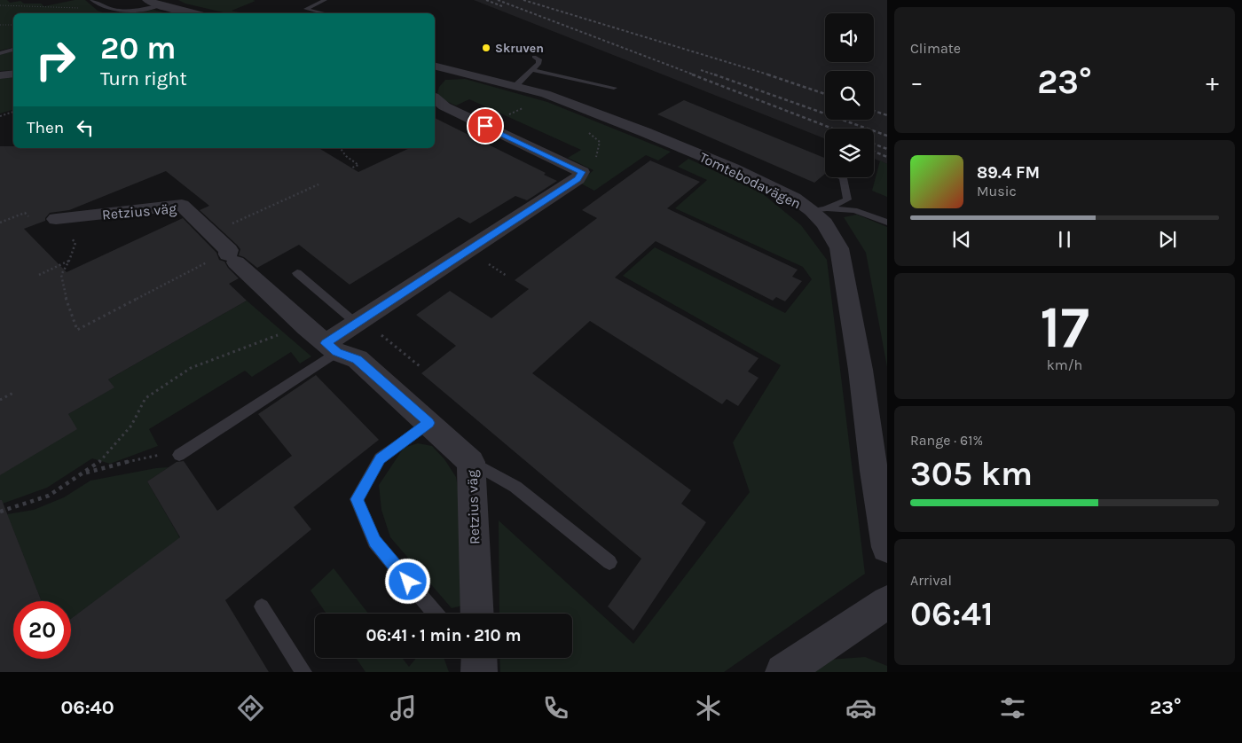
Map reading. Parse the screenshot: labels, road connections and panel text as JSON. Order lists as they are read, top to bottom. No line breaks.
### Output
{"streets":{"street":["Tomtebodavägen","Retzius väg"]},"places":["Skruven"],"page":{"tile":["Climate",["17","km/h"],["Range · 61%","305 km"],["Arrival","06:41"]],"turn":["20 m","Turn right"],"heat":["−","23°","+"],"then":"Then","song":["89.4 FM","Music"],"limit":"20","trip":"06:41 · 1 min · 210 m","tabs":["06:40","23°"]}}
